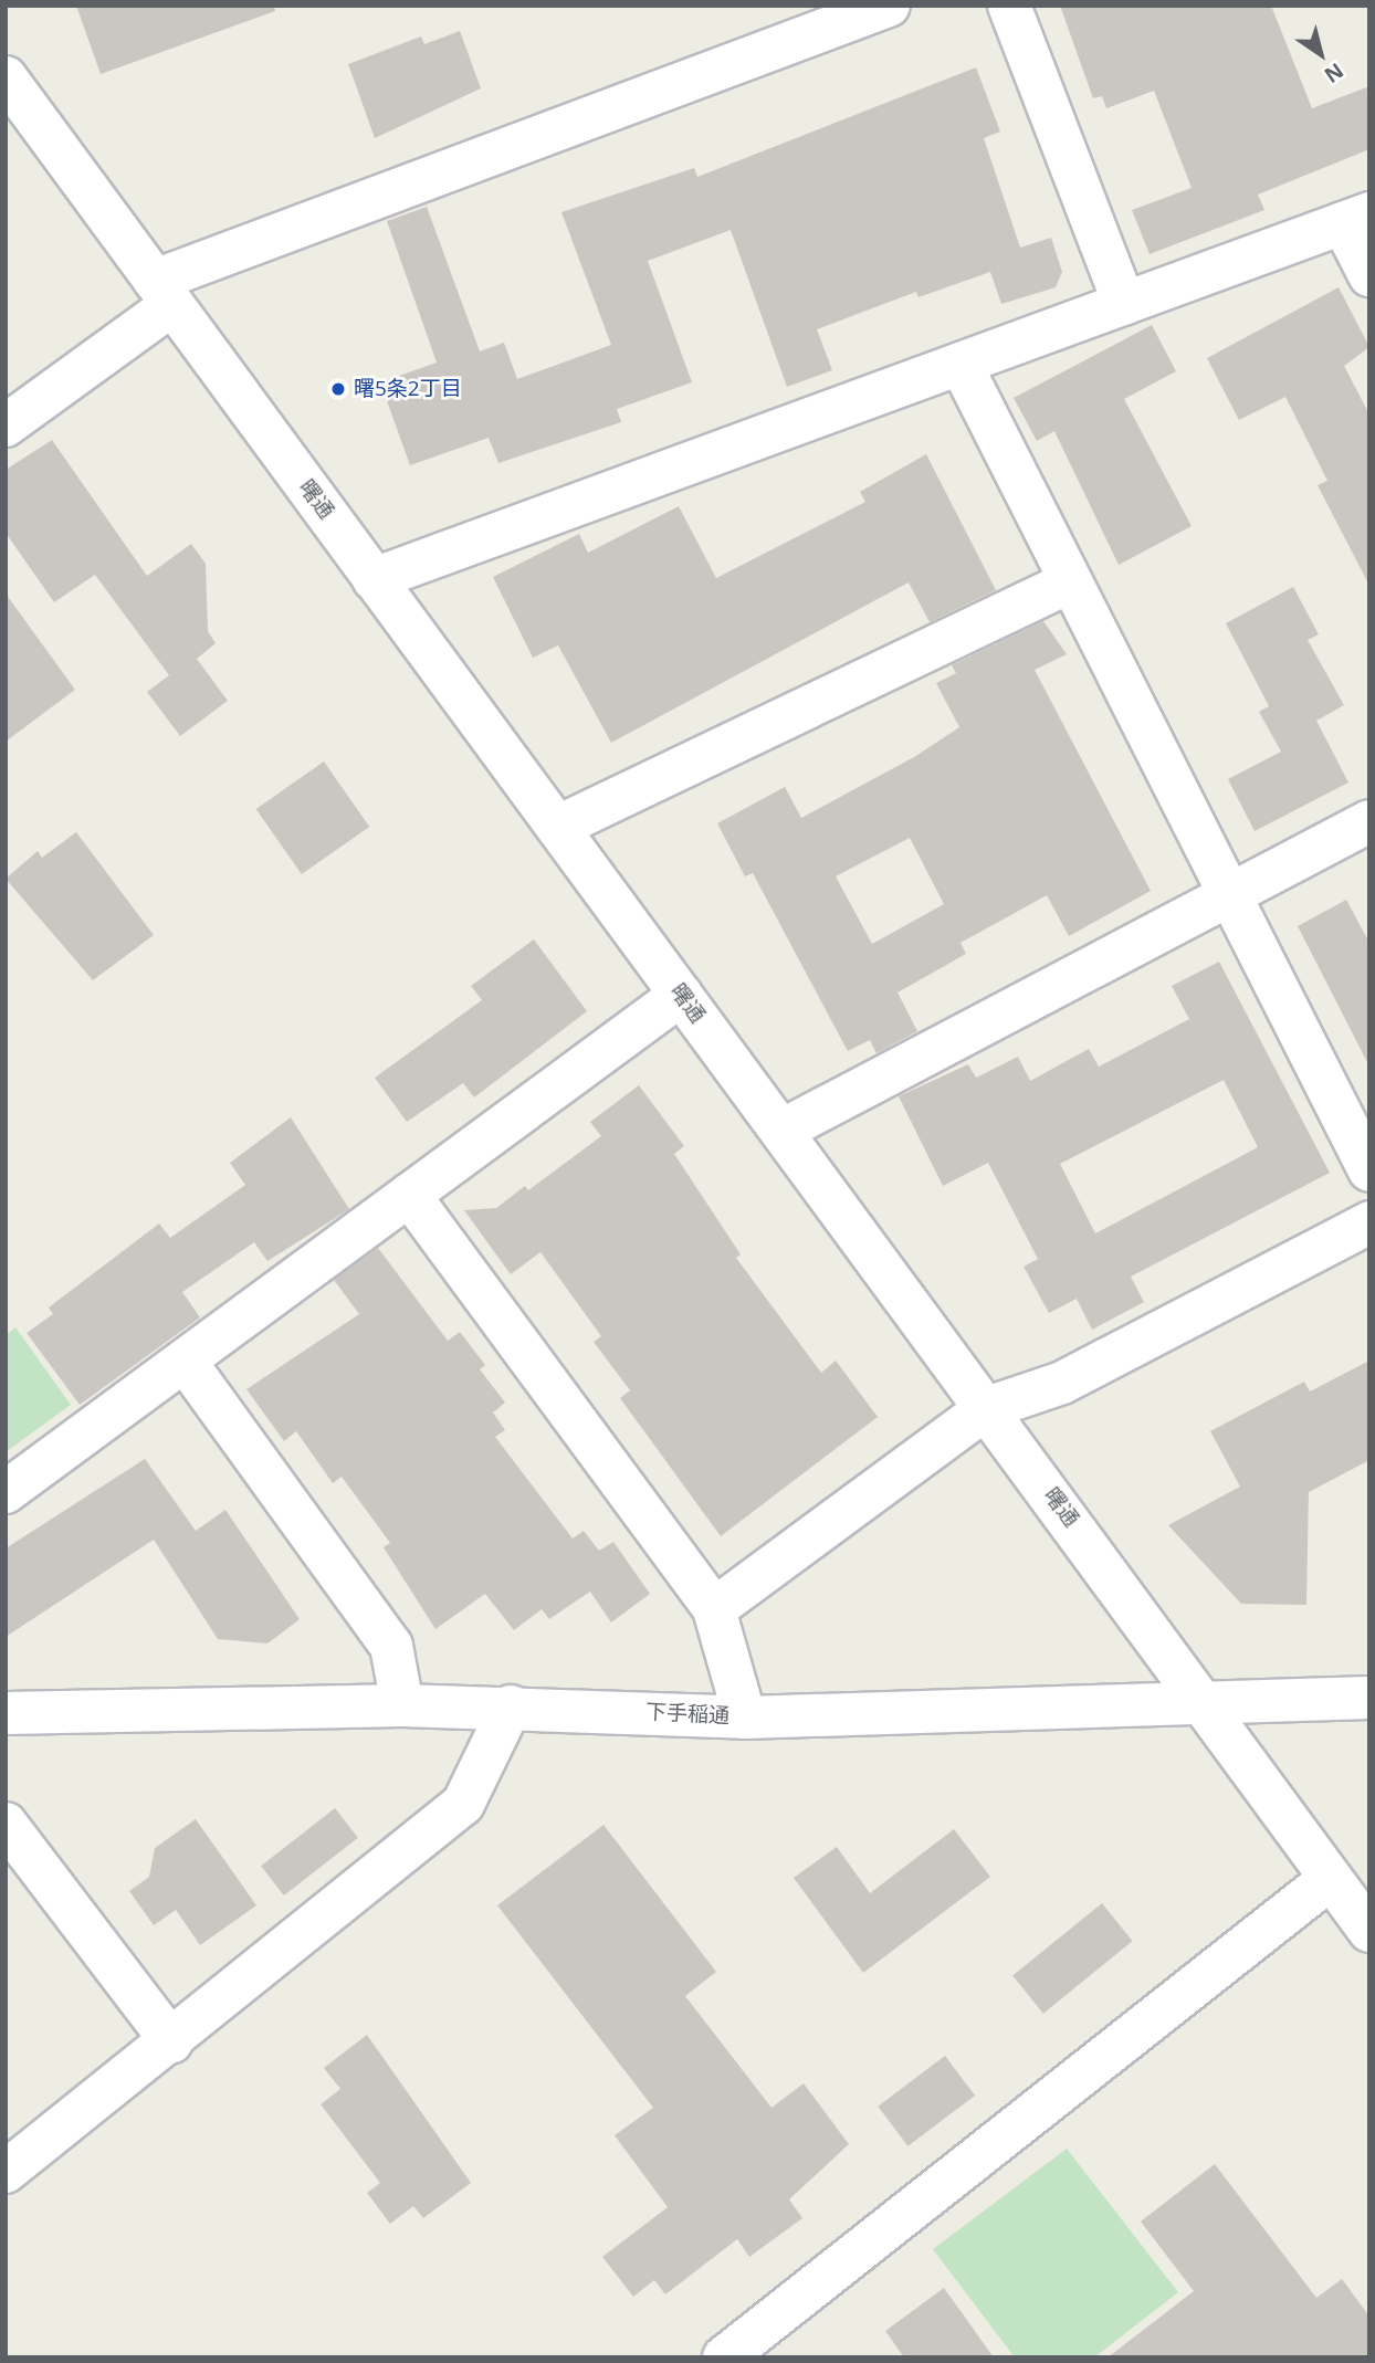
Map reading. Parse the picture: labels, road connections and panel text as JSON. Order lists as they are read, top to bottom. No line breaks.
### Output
{"streets":{"street":["曙通","下手稲通"]},"crossings":[["曙通","下手稲通"]],"places":["曙5条2丁目"],"north":"bottom right"}
